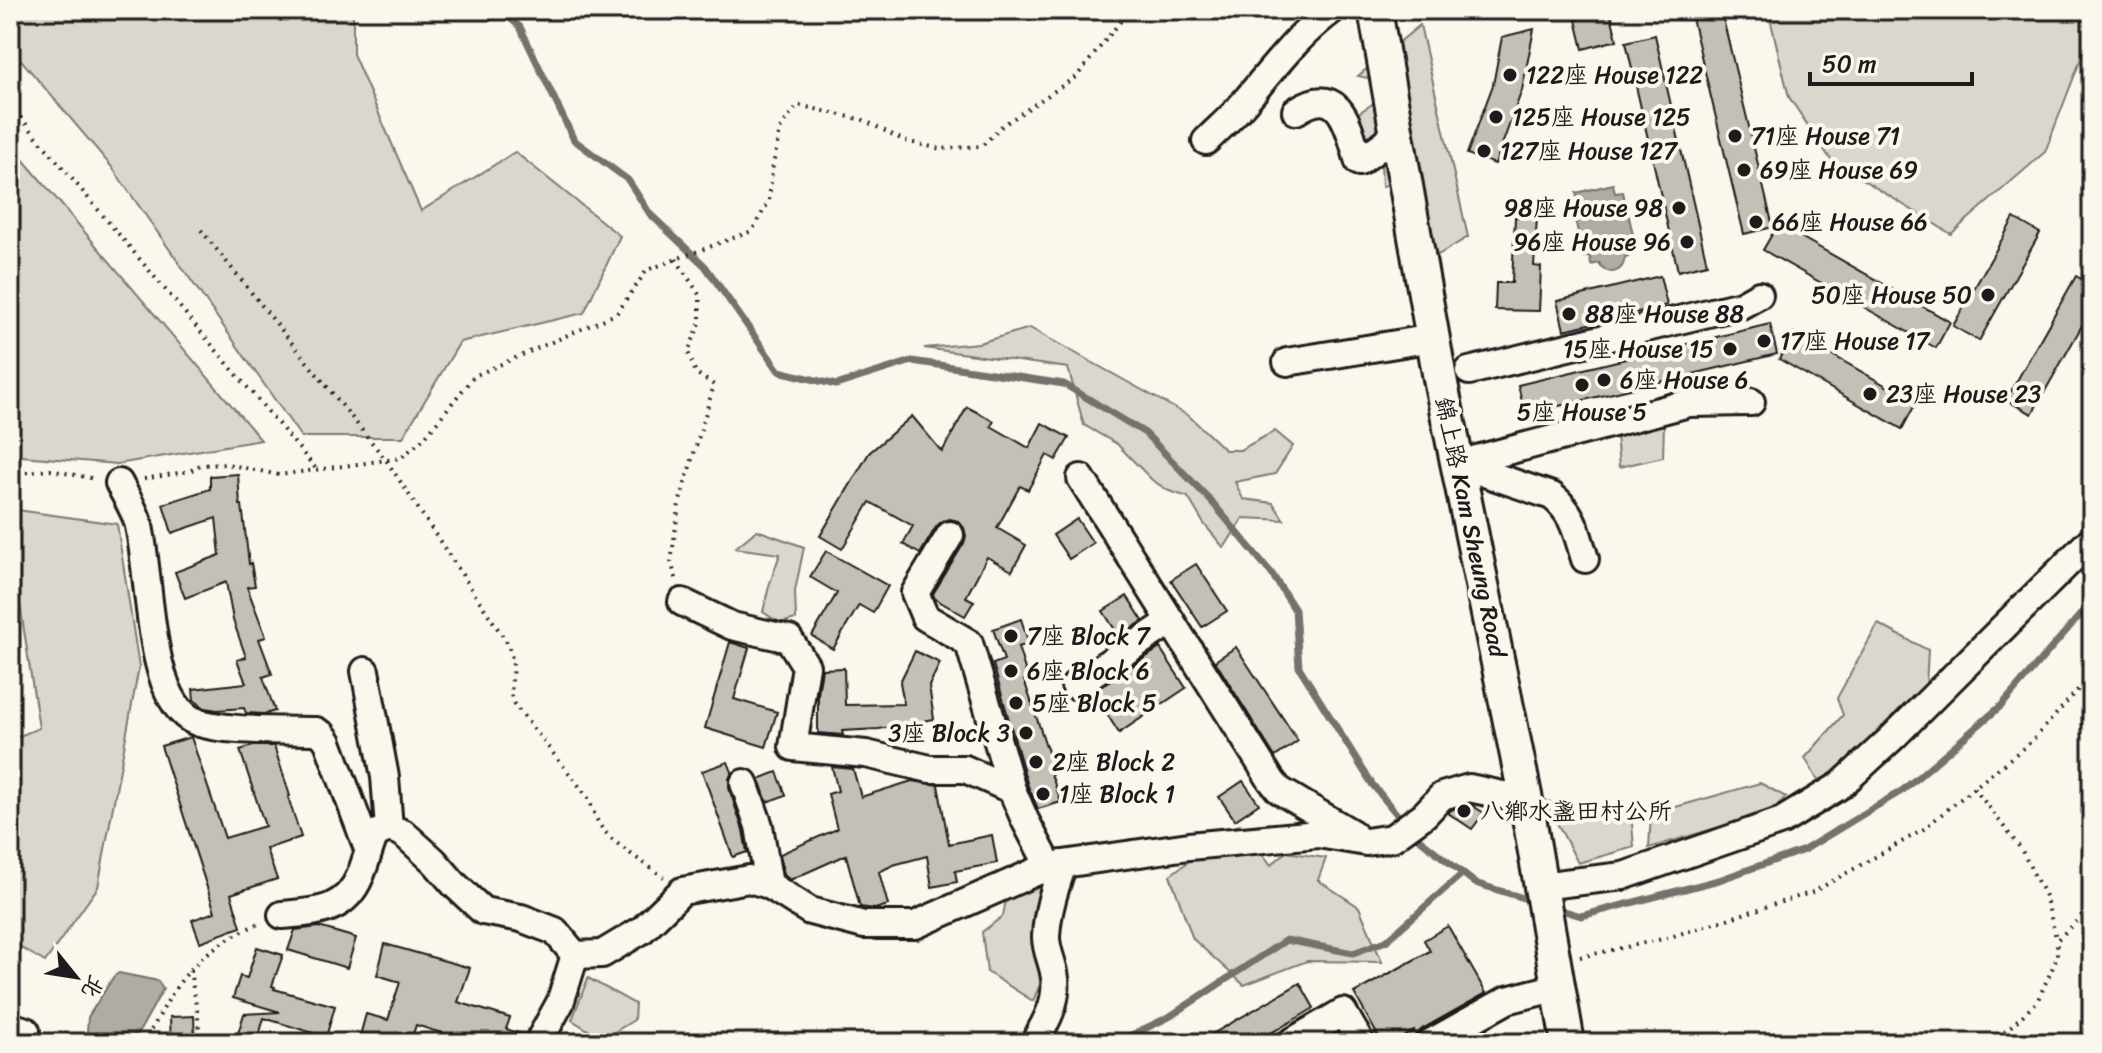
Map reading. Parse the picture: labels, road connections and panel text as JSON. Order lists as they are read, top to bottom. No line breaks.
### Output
{"streets":{"main road":["錦上路 Kam Sheung Road"]},"places":["122座 House 122","125座 House 125","71座 House 71","127座 House 127","69座 House 69","98座 House 98","66座 House 66","96座 House 96","50座 House 50","88座 House 88","17座 House 17","15座 House 15","6座 House 6","5座 House 5","23座 House 23","7座 Block 7","6座 Block 6","5座 Block 5","3座 Block 3","2座 Block 2","1座 Block 1","八鄉水盞田村公所"],"scale_bar":"50 m","north":"bottom right"}
